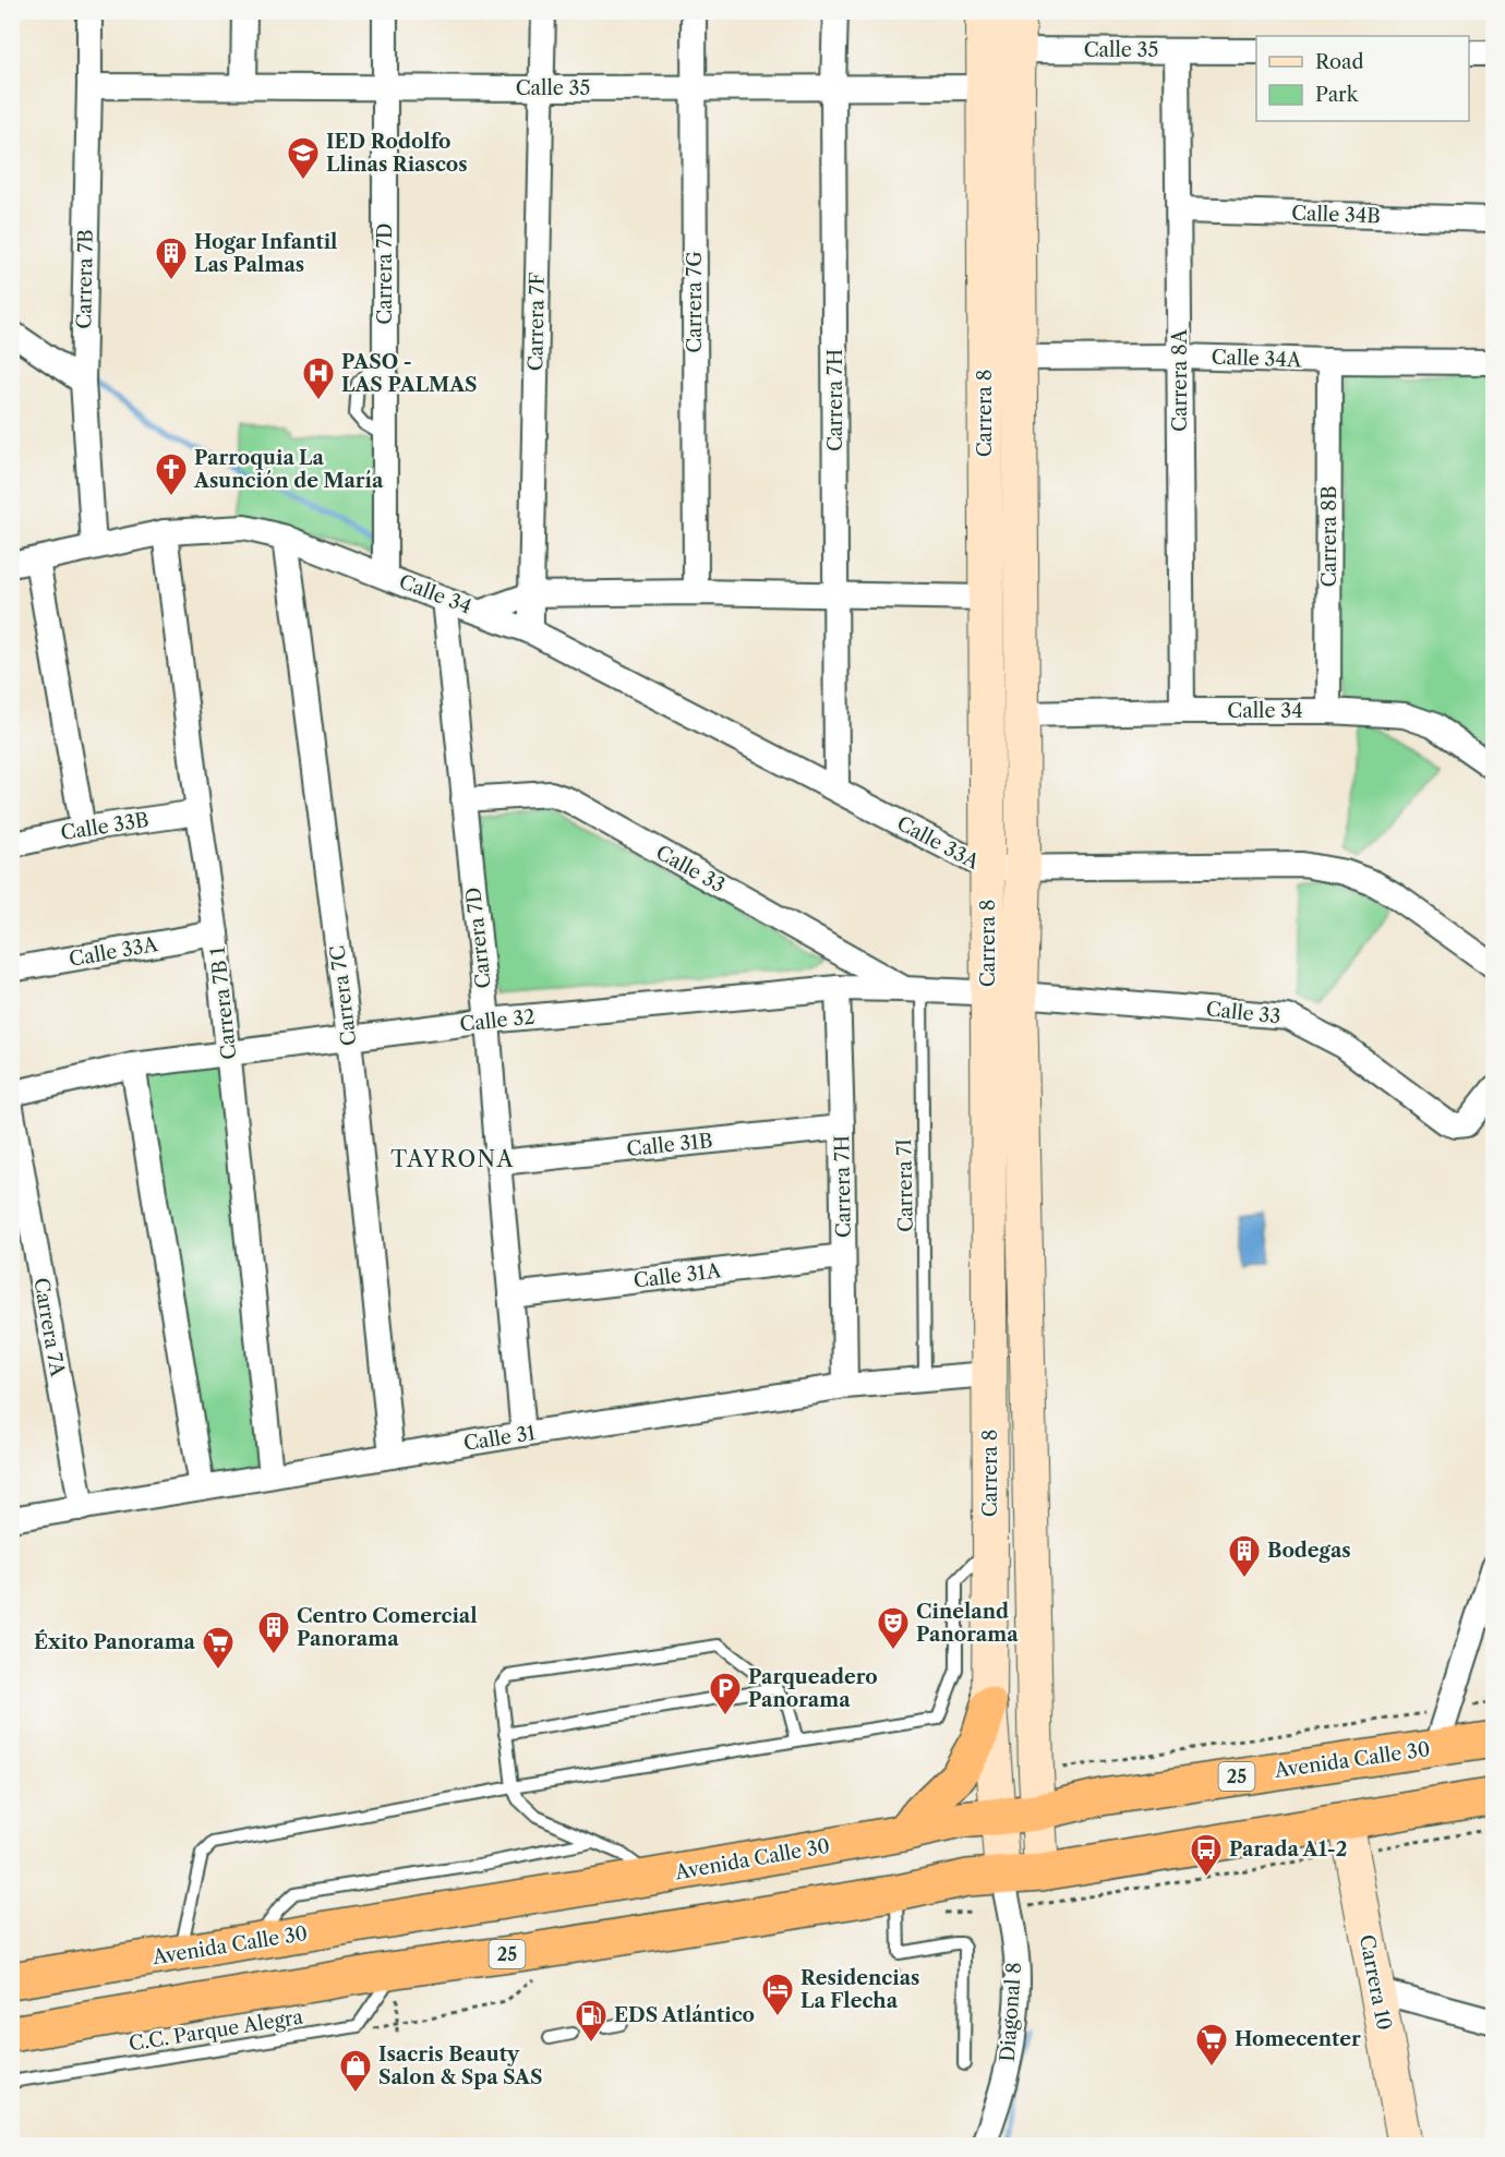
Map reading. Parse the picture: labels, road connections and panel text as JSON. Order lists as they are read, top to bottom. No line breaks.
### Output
{"streets":{"highway":["Avenida Calle 30","25"],"street":["Calle 35","Calle 34B","Carrera 7D","Carrera 7B","Carrera 7G","Carrera 7F","Calle 34A","Carrera 8A","Carrera 7H","Carrera 8","Carrera 8B","Calle 34","Calle 33B","Calle 33A","Calle 33","Carrera 7C","Carrera 7B 1","Calle 32","Calle 31B","Calle 31A","Carrera 7A","Calle 31","Carrera 10","Diagonal 8"],"lane":["Carrera 7I","C.C. Parque Alegra"]},"crossings":[["Calle 35","Carrera 7D"],["Calle 35","Carrera 7B"],["Calle 35","Carrera 7G"],["Calle 35","Carrera 7F"],["Calle 35","Carrera 8A"],["Calle 35","Carrera 7H"],["Calle 35","Carrera 8"],["Calle 34B","Carrera 8A"],["Carrera 7D","Calle 34"],["Carrera 7D","Calle 33"],["Carrera 7D","Calle 32"],["Carrera 7D","Calle 31B"],["Carrera 7D","Calle 31A"],["Carrera 7D","Calle 31"],["Carrera 7B","Calle 34"],["Carrera 7G","Calle 34"],["Carrera 7F","Calle 34"],["Carrera 7F","Calle 33A"],["Calle 34A","Carrera 8A"],["Calle 34A","Carrera 8"],["Calle 34A","Carrera 8B"],["Carrera 8A","Calle 34"],["Carrera 7H","Calle 34"],["Carrera 7H","Calle 33A"],["Carrera 7H","Calle 32"],["Carrera 7H","Calle 31B"],["Carrera 7H","Calle 31A"],["Carrera 7H","Calle 31"],["Carrera 8","Calle 34"],["Carrera 8","Calle 33A"],["Carrera 8","Calle 33"],["Carrera 8","Calle 32"],["Carrera 8","Calle 31"],["Carrera 8","Avenida Calle 30"],["Carrera 8","25"],["Carrera 8","Diagonal 8"],["Carrera 8B","Calle 34"],["Calle 34","Calle 33A"],["Calle 34","Carrera 7C"],["Calle 34","Carrera 7B 1"],["Calle 33B","Carrera 7B 1"],["Calle 33A","Carrera 7B 1"],["Calle 33","Calle 32"],["Calle 33","Carrera 7I"],["Carrera 7C","Calle 32"],["Carrera 7C","Calle 31"],["Carrera 7B 1","Calle 32"],["Carrera 7B 1","Calle 31"],["Calle 32","Carrera 7I"],["Carrera 7I","Calle 31"],["Carrera 7A","Calle 31"],["25","Carrera 10"],["25","Diagonal 8"],["25","C.C. Parque Alegra"]],"districts":["TAYRONA"],"places":{"school or university":["IED Rodolfo Llinas Riascos"],"building":["Hogar Infantil Las Palmas","Bodegas","Centro Comercial Panorama"],"hospital":["PASO - LAS PALMAS"],"church":["Parroquia La Asunción de María"],"theatre":["Cineland Panorama"],"supermarket":["Éxito Panorama","Homecenter"],"parking":["Parqueadero Panorama"],"bus stop":["Parada A1-2"],"hotel":["Residencias La Flecha"],"fuel station":["EDS Atlántico"],"shop":["Isacris Beauty Salon & Spa SAS"]},"legend":["Road","Park"]}
